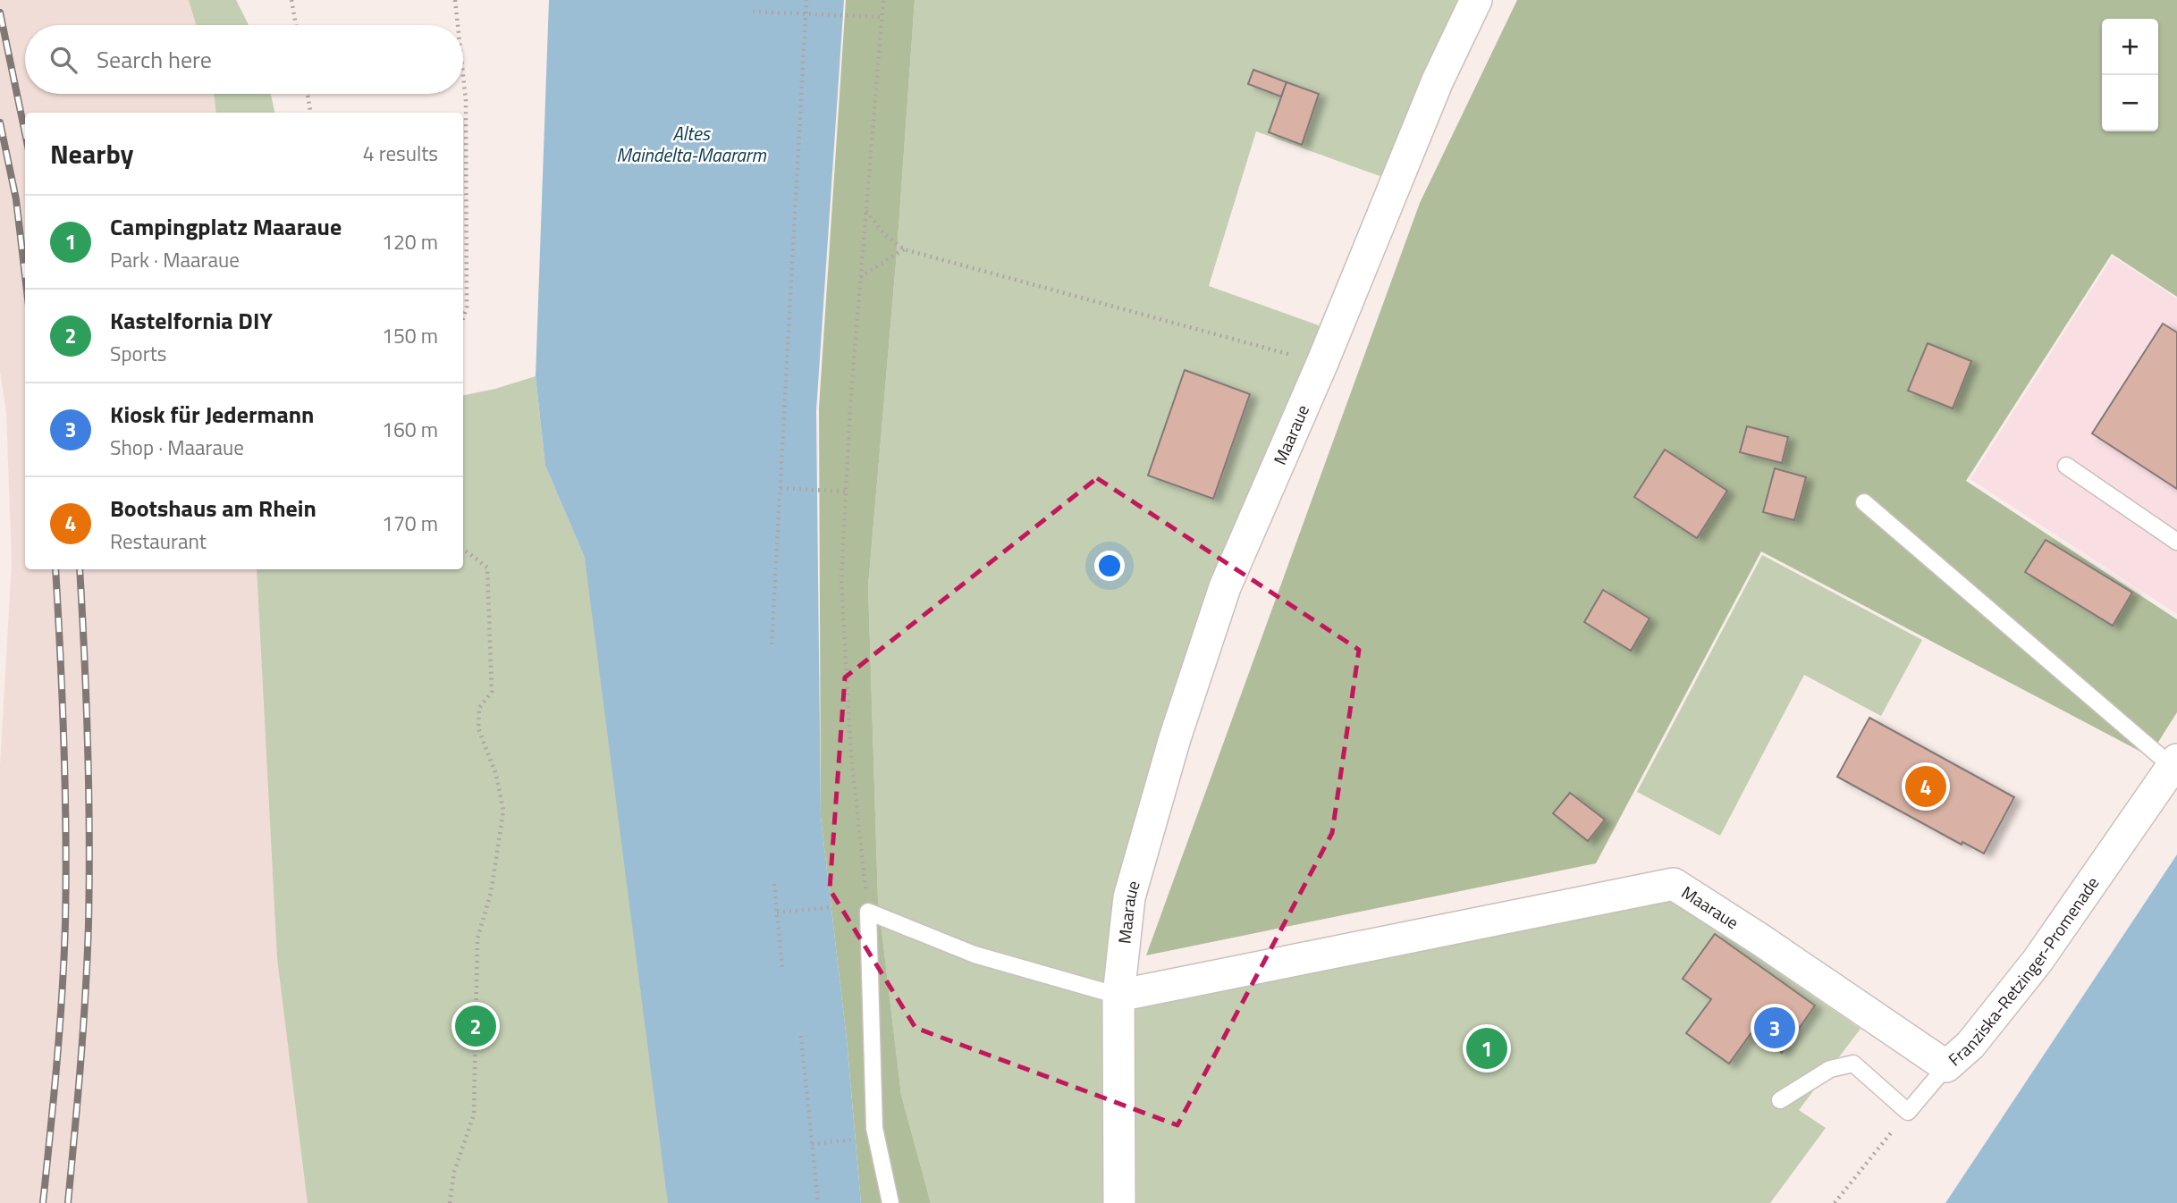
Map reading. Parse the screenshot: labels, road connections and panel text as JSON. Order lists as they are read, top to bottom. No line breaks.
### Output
{"streets":{"street":["Maaraue","Franziska-Retzinger-Promenade"]},"crossings":[["Maaraue","Franziska-Retzinger-Promenade"]],"water":["Altes Maindelta-Maararm"],"page":{"map_buttons":["+","−"],"search":"Search here","heading":["Nearby","4 results"],"list":[{"mark":"1","name":"Campingplatz Maaraue","note":"Park · Maaraue","value":"120 m"},{"mark":"2","name":"Kastelfornia DIY","note":"Sports","value":"150 m"},{"mark":"3","name":"Kiosk für Jedermann","note":"Shop · Maaraue","value":"160 m"},{"mark":"4","name":"Bootshaus am Rhein","note":"Restaurant","value":"170 m"}],"pins":["4","2","3","1"]}}
